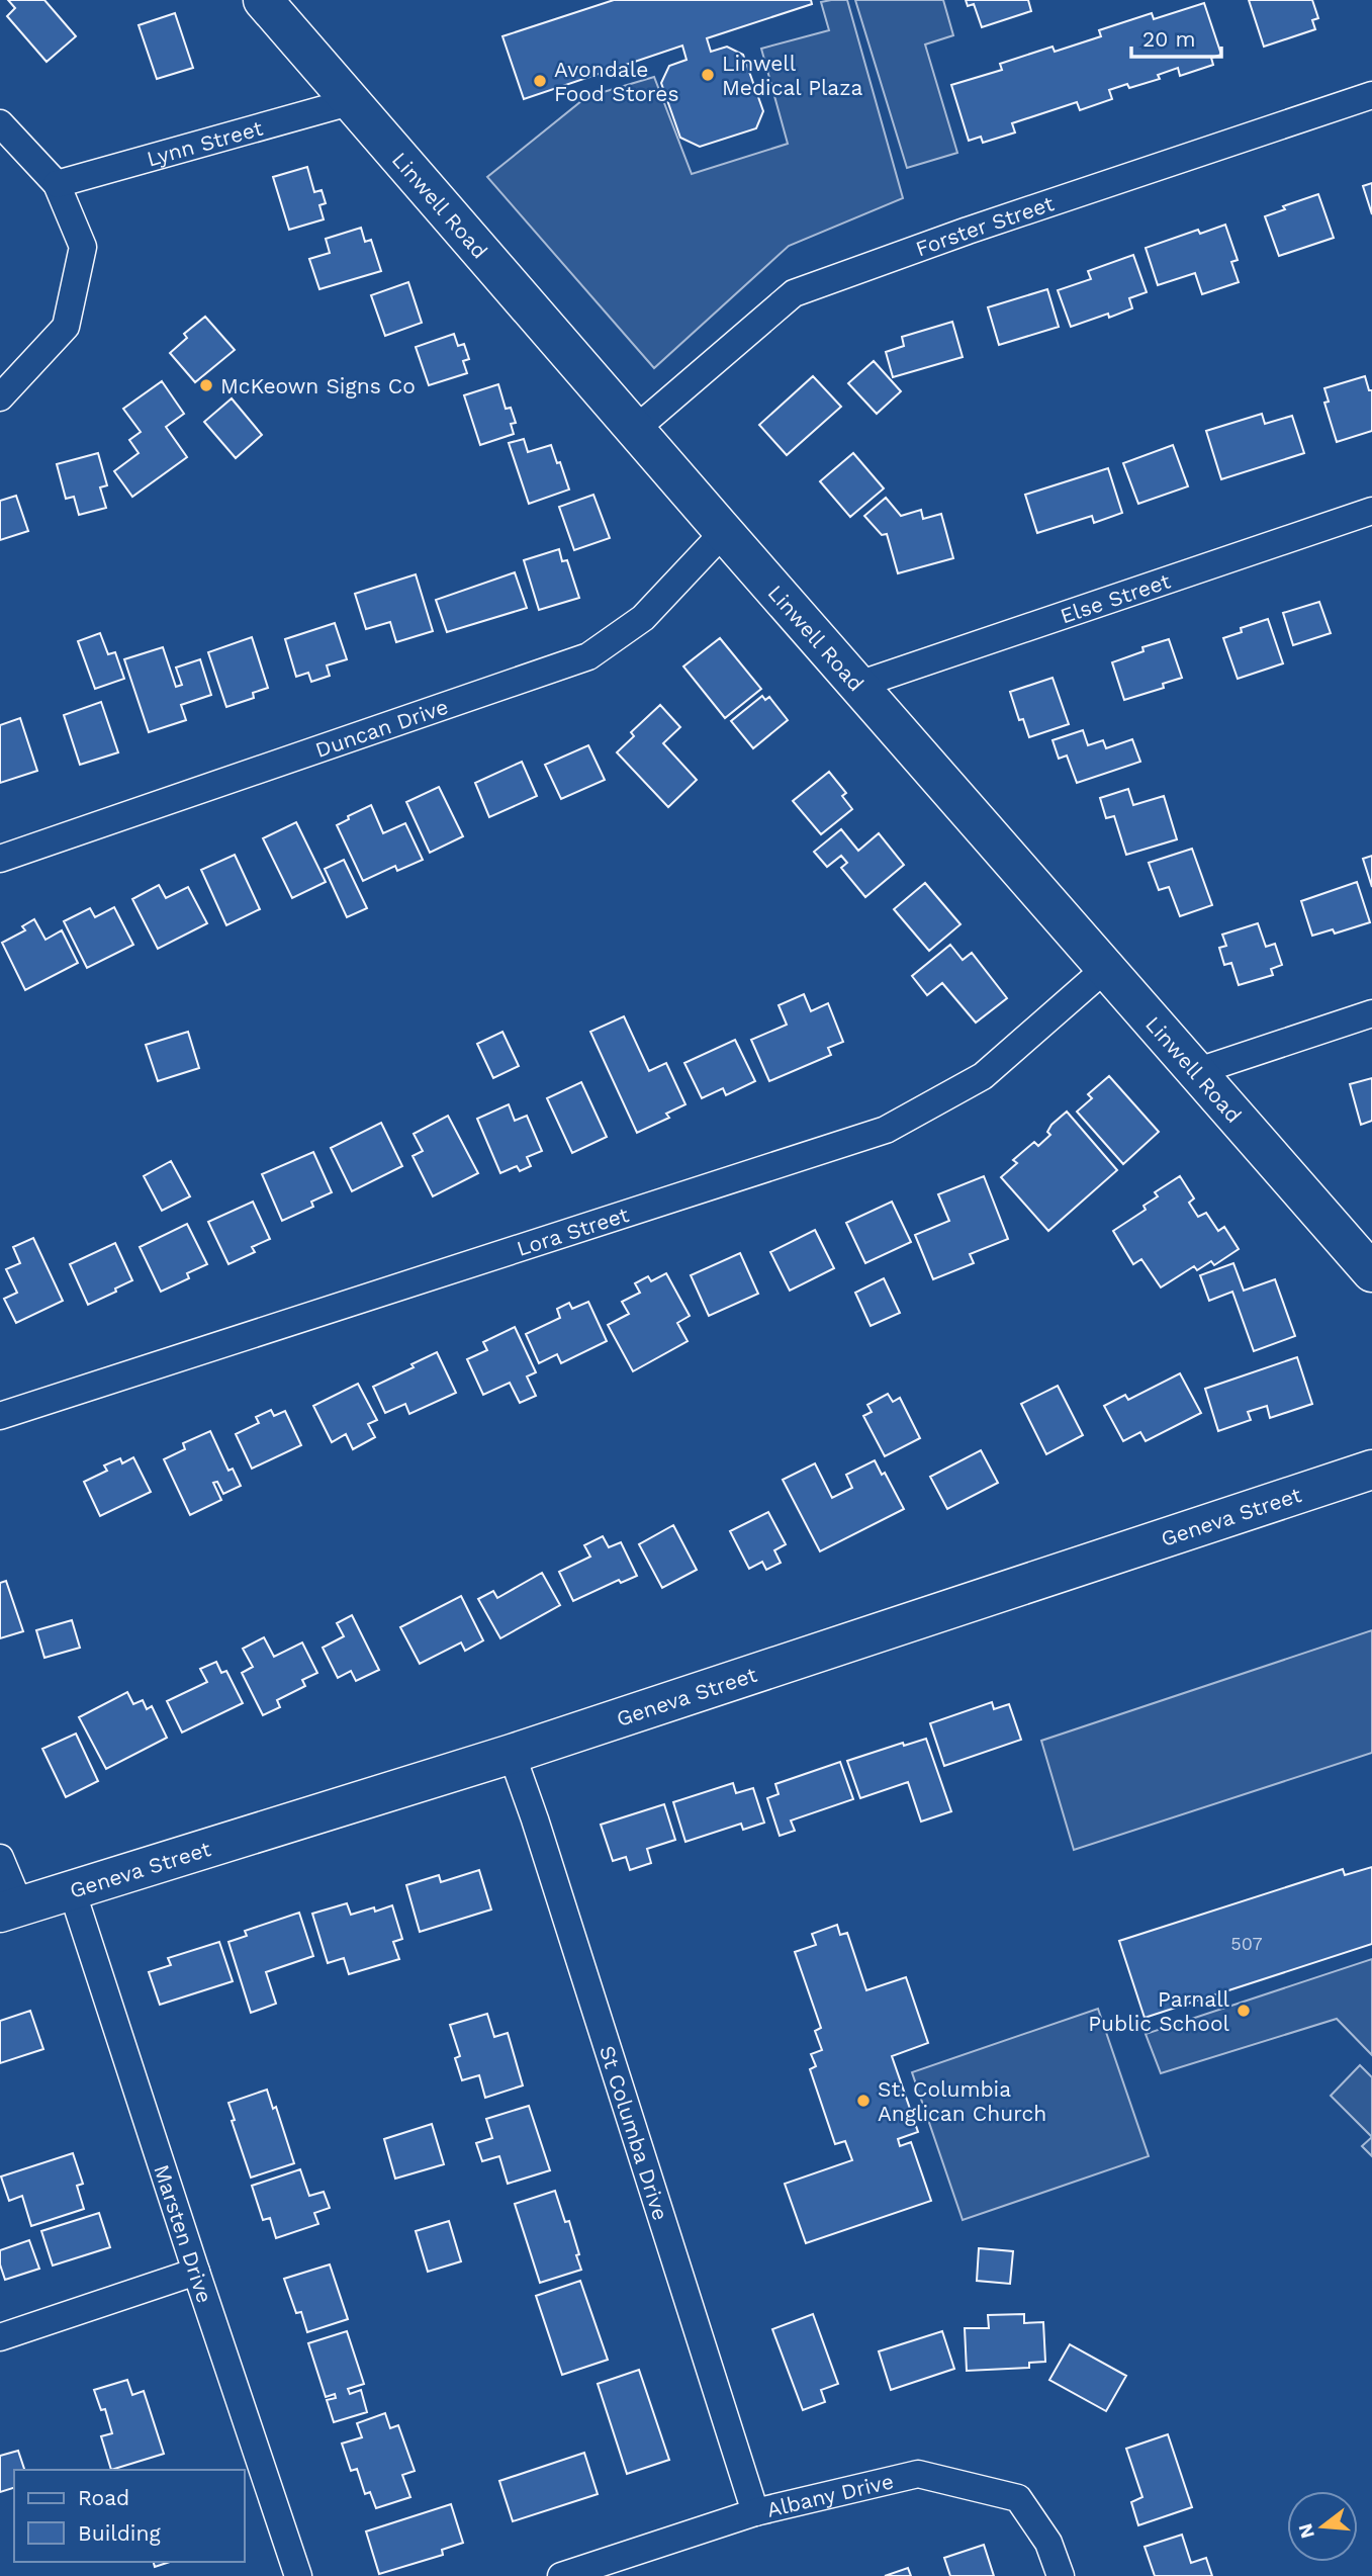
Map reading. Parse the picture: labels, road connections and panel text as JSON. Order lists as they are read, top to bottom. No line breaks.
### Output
{"streets":{"main road":["Linwell Road","Geneva Street"],"street":["Lynn Street","Forster Street","Else Street","Duncan Drive","Lora Street","St Columba Drive","Marsten Drive","Albany Drive"]},"crossings":[["Lynn Street","Linwell Road"],["Linwell Road","Forster Street"],["Linwell Road","Else Street"],["Linwell Road","Duncan Drive"],["Linwell Road","Lora Street"],["Geneva Street","St Columba Drive"],["Geneva Street","Marsten Drive"],["St Columba Drive","Albany Drive"]],"places":["Linwell Medical Plaza","Avondale Food Stores","McKeown Signs Co","Parnall Public School","St. Columbia Anglican Church"],"house_numbers":["507"],"legend":["Road","Building"],"scale_bar":"20 m","north":"left"}
